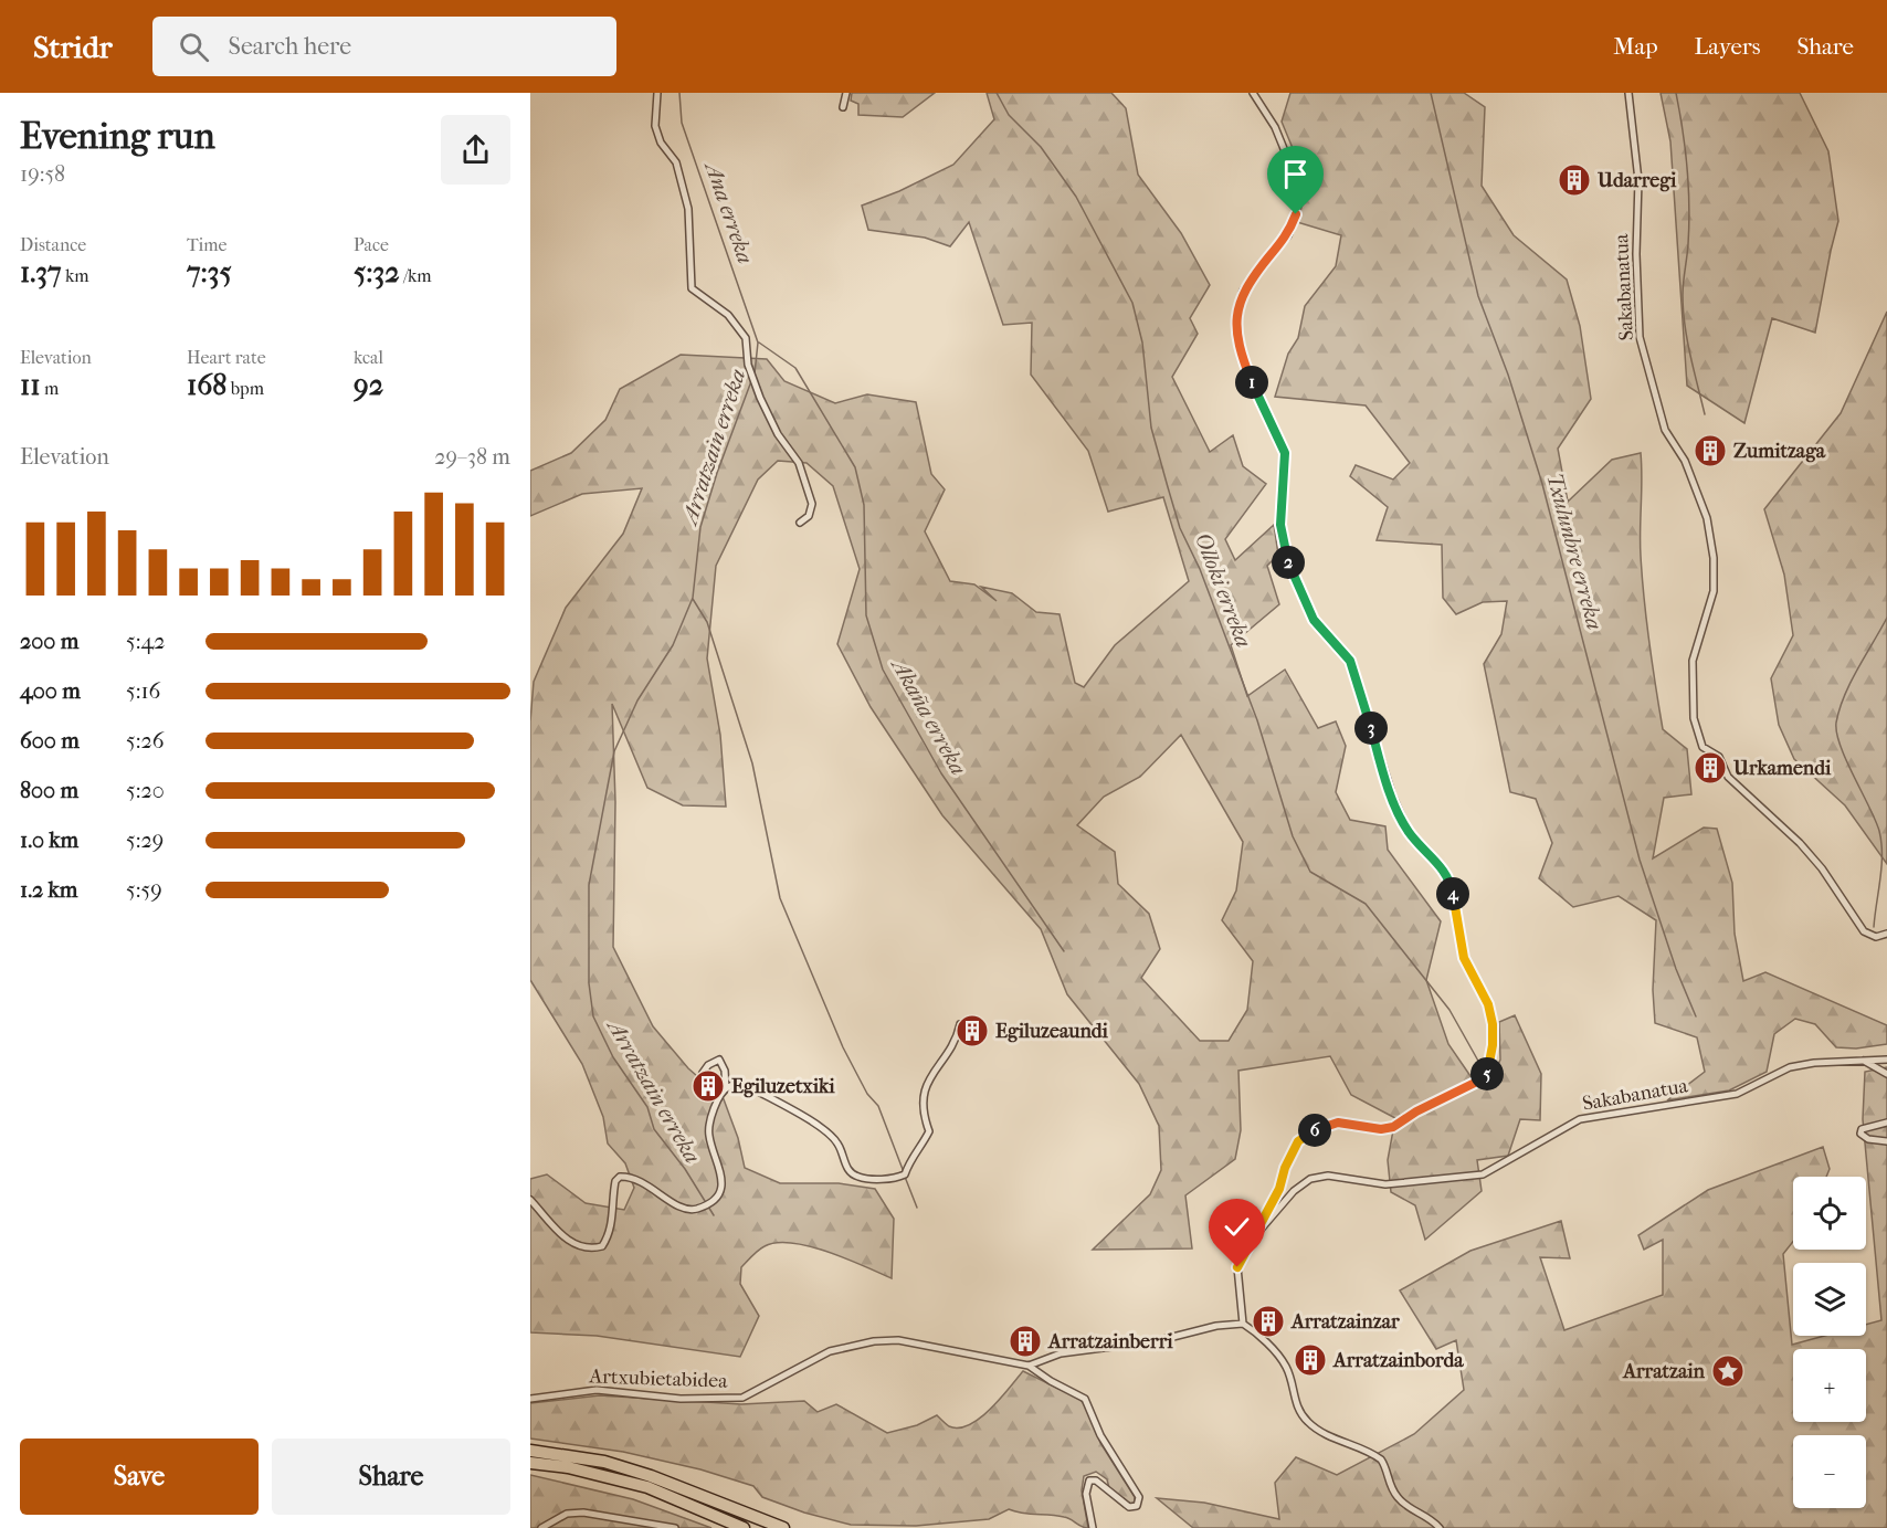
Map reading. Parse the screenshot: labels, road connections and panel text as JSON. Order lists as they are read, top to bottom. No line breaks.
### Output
{"streets":{"street":["Sakabanatua","Artxubietabidea"]},"water":["Ana erreka","Arratzain erreka","Txulunbre erreka","Olloki erreka","Akaña erreka"],"places":{"building":["Udarregi","Zumitzaga","Urkamendi","Egiluzeaundi","Egiluzetxiki","Arratzainzar","Arratzainberri","Arratzainborda"],"place":["Arratzain"]},"page":{"header":"Stridr","search":"Search here","nav":["Map","Layers","Share"],"heading":["Evening run","19:58"],"stats":[["Distance","1.37 km"],["Time","7:35"],["Pace","5:32 /km"],["Elevation","11 m"],["Heart rate","168 bpm"],["kcal","92"]],"pins":["1","2","3","4","5","6"],"chart":["Elevation","29–38 m"],"list":[{"name":"200 m","note":"5:42"},{"name":"400 m","note":"5:16"},{"name":"600 m","note":"5:26"},{"name":"800 m","note":"5:20"},{"name":"1.0 km","note":"5:29"},{"name":"1.2 km","note":"5:59"}],"map_buttons":["+","−"],"buttons":["Save","Share"]}}
